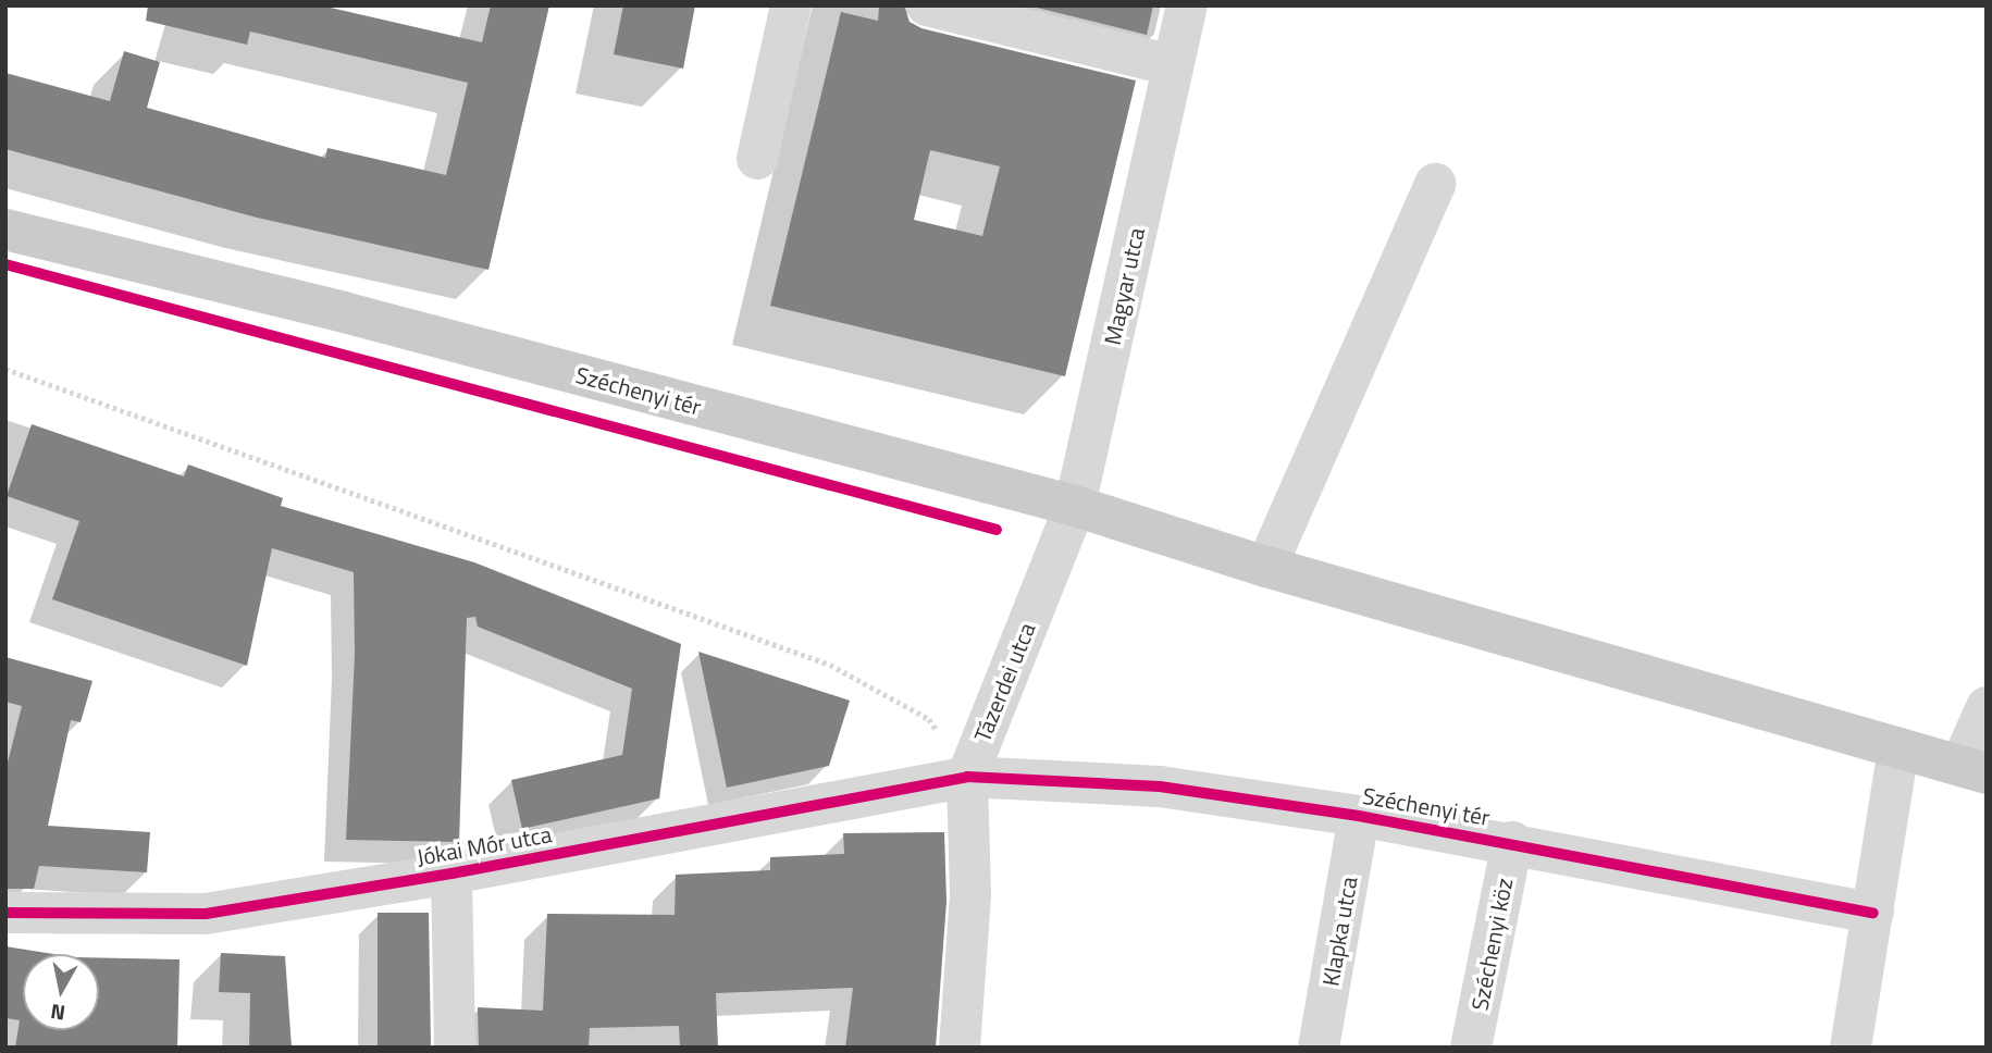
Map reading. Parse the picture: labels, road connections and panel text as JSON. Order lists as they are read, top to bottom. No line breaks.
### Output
{"streets":{"main road":["Széchenyi tér"],"street":["Magyar utca","Tázerdei utca","Jókai Mór utca","Klapka utca","Széchenyi köz"]},"crossings":[["Magyar utca","Széchenyi tér"],["Magyar utca","Tázerdei utca"],["Széchenyi tér","Tázerdei utca"],["Széchenyi tér","Jókai Mór utca"],["Széchenyi tér","Klapka utca"],["Széchenyi tér","Széchenyi köz"],["Tázerdei utca","Jókai Mór utca"]],"north":"bottom"}
